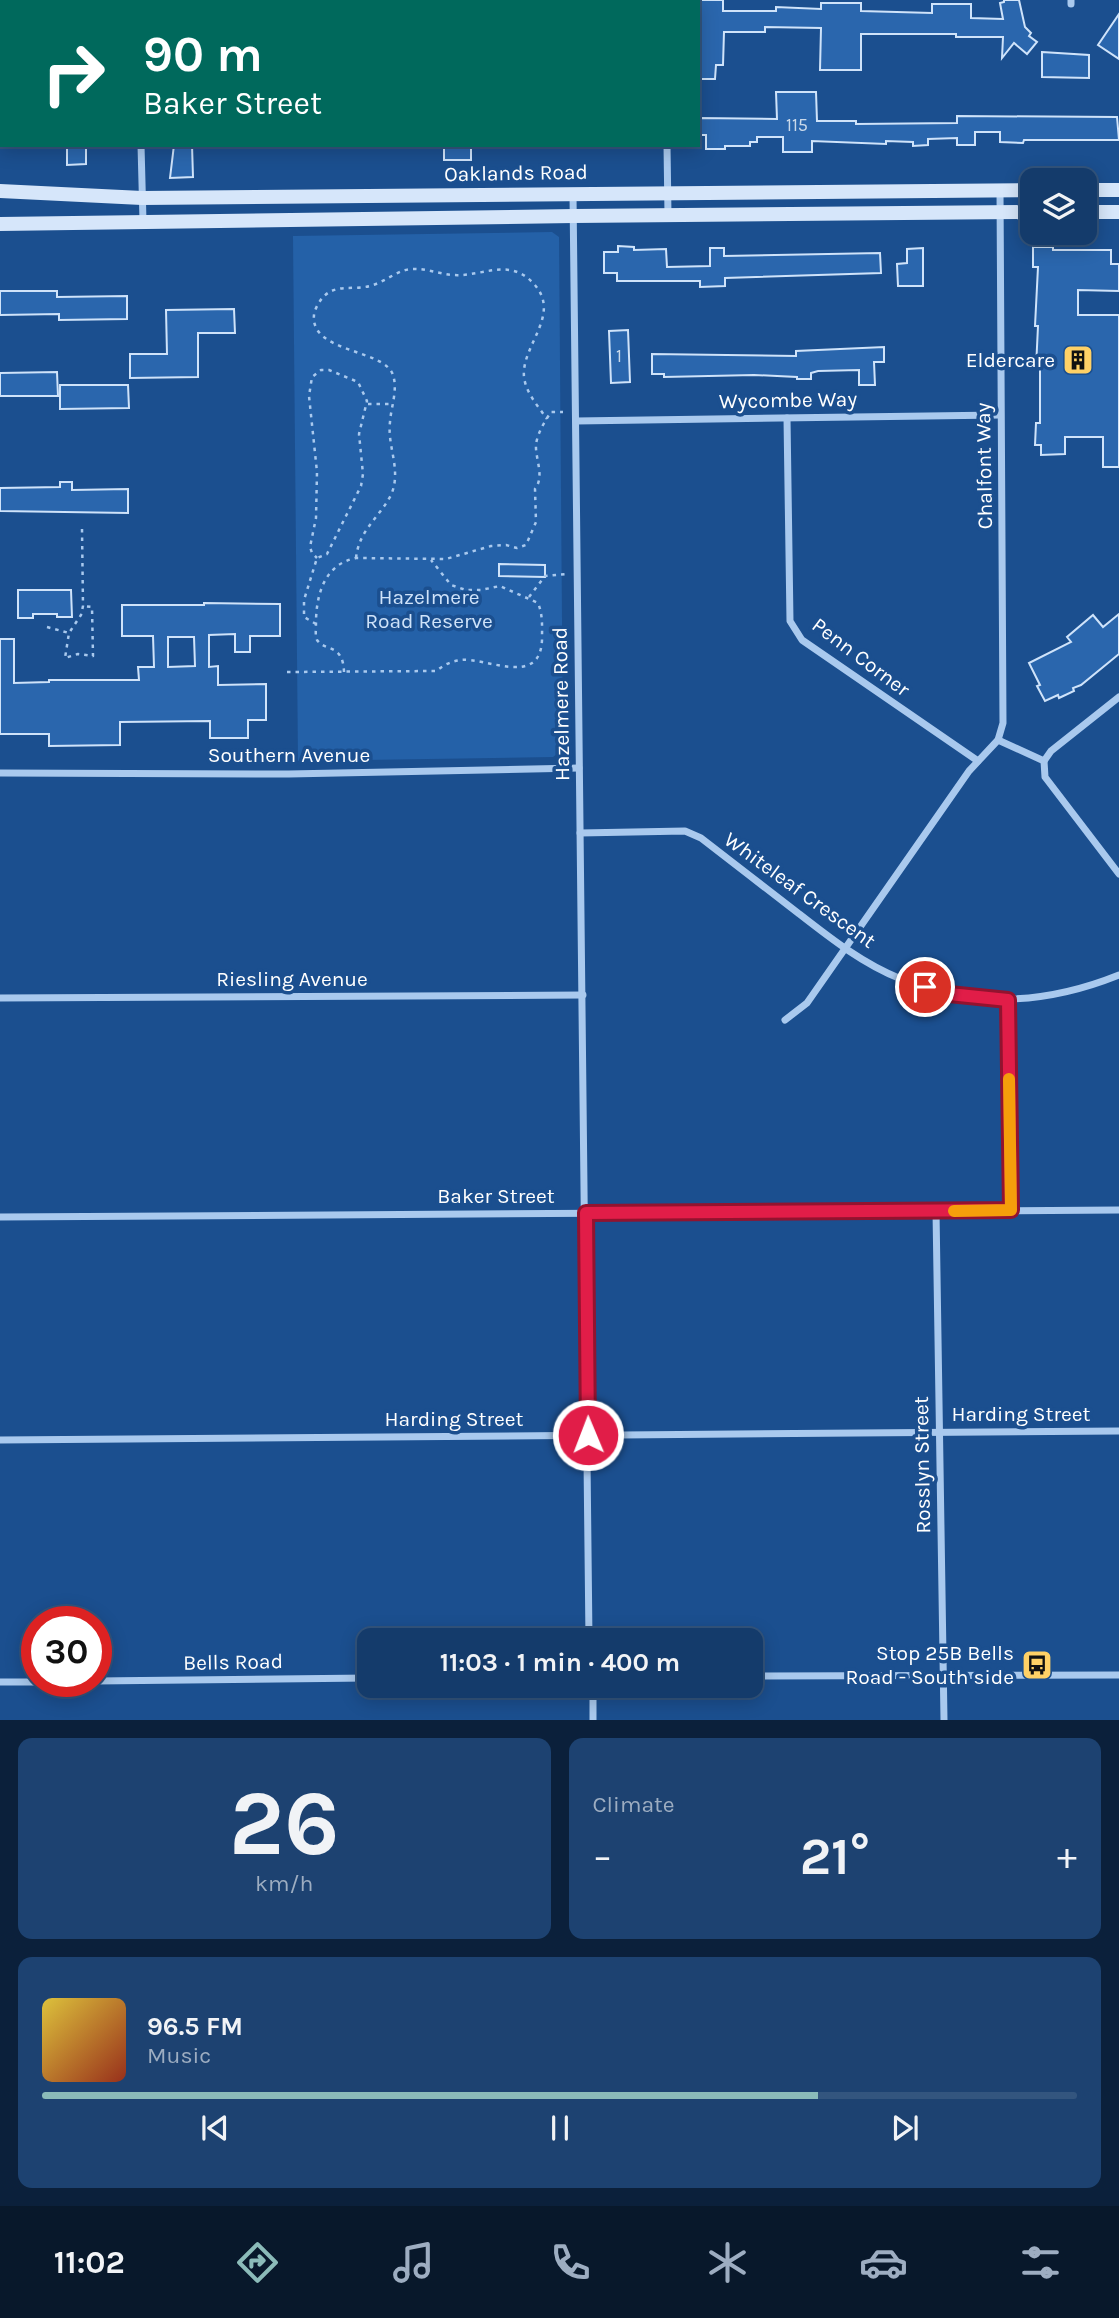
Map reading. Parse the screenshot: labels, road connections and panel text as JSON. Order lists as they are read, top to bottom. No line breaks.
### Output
{"streets":{"main road":["Oaklands Road"],"street":["Wycombe Way","Chalfont Way","Penn Corner","Hazelmere Road","Southern Avenue","Whiteleaf Crescent","Riesling Avenue","Baker Street","Harding Street","Rosslyn Street","Bells Road"]},"crossings":[["Oaklands Road","Chalfont Way"],["Oaklands Road","Hazelmere Road"],["Wycombe Way","Chalfont Way"],["Wycombe Way","Penn Corner"],["Wycombe Way","Hazelmere Road"],["Hazelmere Road","Southern Avenue"],["Hazelmere Road","Whiteleaf Crescent"],["Hazelmere Road","Riesling Avenue"],["Hazelmere Road","Baker Street"],["Hazelmere Road","Harding Street"],["Baker Street","Rosslyn Street"],["Harding Street","Rosslyn Street"]],"parks":["Hazelmere Road Reserve"],"places":{"building":["Eldercare"],"bus stop":["Stop 25B Bells Road - South side"]},"house_numbers":["115","1"],"page":{"turn":["90 m","Baker Street"],"limit":"30","trip":"11:03 · 1 min · 400 m","tile":[["26","km/h"],"Climate"],"heat":["−","21°","+"],"song":["96.5 FM","Music"],"tabs":"11:02"}}
